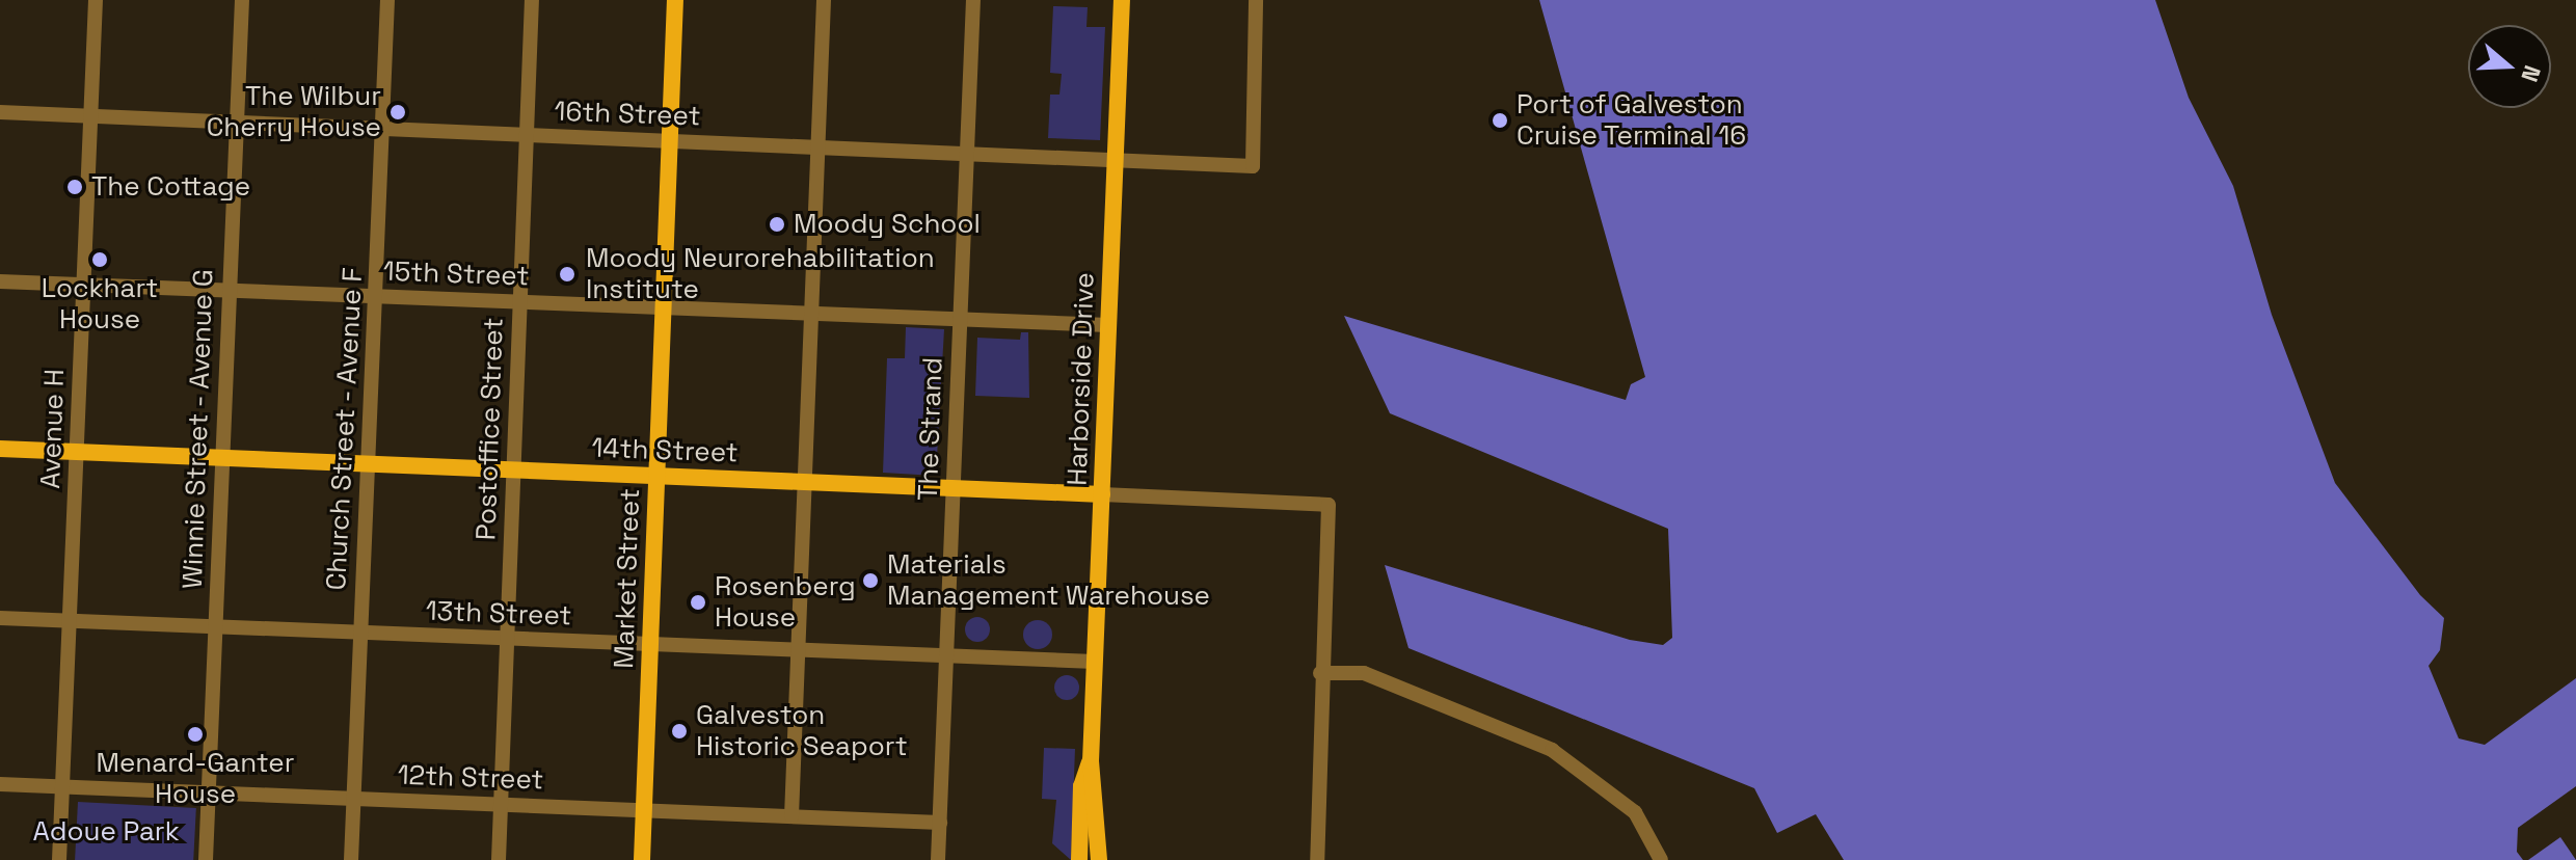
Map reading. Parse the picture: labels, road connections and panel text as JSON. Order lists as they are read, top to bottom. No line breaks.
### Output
{"streets":{"main road":["Harborside Drive","14th Street","Market Street"],"street":["16th Street","15th Street","Avenue H","Winnie Street - Avenue G","Church Street - Avenue F","Postoffice Street","The Strand","13th Street","12th Street"]},"crossings":[["16th Street","Harborside Drive"],["16th Street","Avenue H"],["16th Street","Winnie Street - Avenue G"],["16th Street","Church Street - Avenue F"],["16th Street","Postoffice Street"],["16th Street","The Strand"],["16th Street","Market Street"],["15th Street","Harborside Drive"],["15th Street","Avenue H"],["15th Street","Winnie Street - Avenue G"],["15th Street","Church Street - Avenue F"],["15th Street","Postoffice Street"],["15th Street","The Strand"],["15th Street","Market Street"],["Harborside Drive","14th Street"],["Harborside Drive","13th Street"],["Avenue H","14th Street"],["Avenue H","13th Street"],["Avenue H","12th Street"],["Winnie Street - Avenue G","14th Street"],["Winnie Street - Avenue G","13th Street"],["Winnie Street - Avenue G","12th Street"],["Church Street - Avenue F","14th Street"],["Church Street - Avenue F","13th Street"],["Church Street - Avenue F","12th Street"],["Postoffice Street","14th Street"],["Postoffice Street","13th Street"],["Postoffice Street","12th Street"],["The Strand","14th Street"],["The Strand","13th Street"],["The Strand","12th Street"],["14th Street","Market Street"],["Market Street","13th Street"],["Market Street","12th Street"]],"parks":["Adoue Park"],"places":["The Wilbur Cherry House","Port of Galveston Cruise Terminal 16","The Cottage","Moody School","Lockhart House","Moody Neurorehabilitation Institute","Materials Management Warehouse","Rosenberg House","Galveston Historic Seaport","Menard-Ganter House"],"north":"right"}
